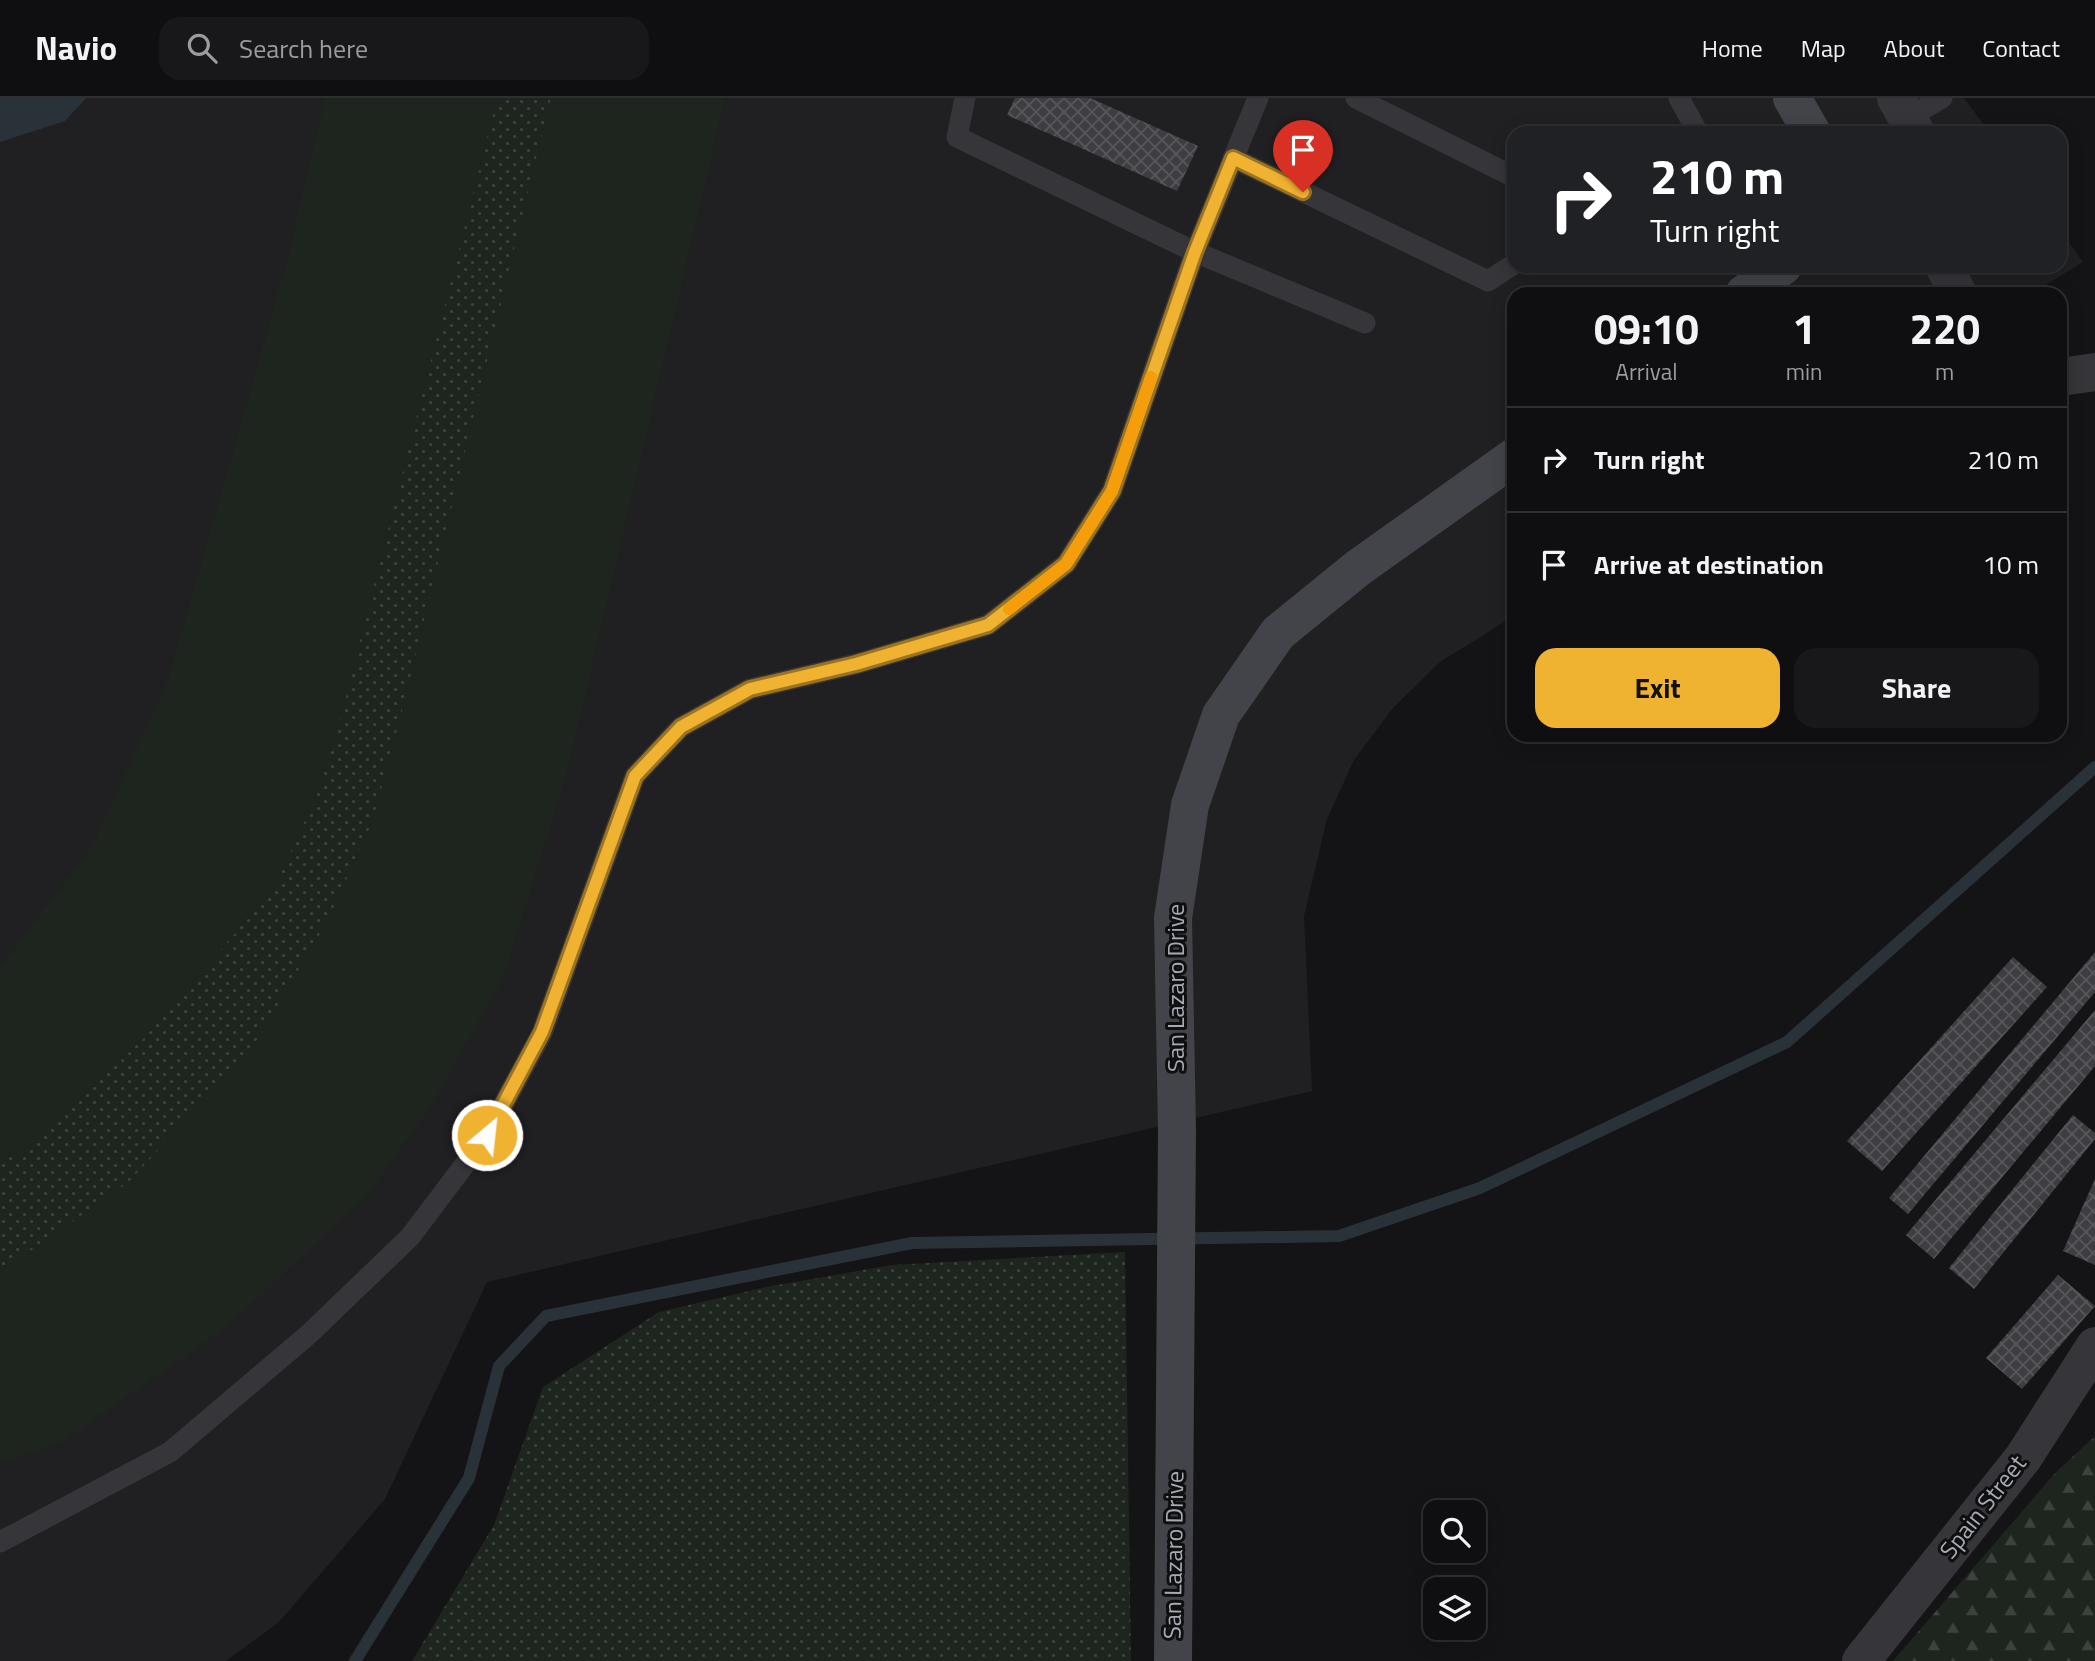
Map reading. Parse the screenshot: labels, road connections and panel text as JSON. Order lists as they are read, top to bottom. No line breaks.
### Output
{"streets":{"street":["San Lazaro Drive","Spain Street"]},"page":{"header":"Navio","search":"Search here","nav":["Home","Map","About","Contact"],"turn":["210 m","Turn right"],"eta":["09:10","Arrival","1","min","220","m"],"list":[{"name":"Turn right","value":"210 m"},{"name":"Arrive at destination","value":"10 m"}],"buttons":["Exit","Share"]}}
